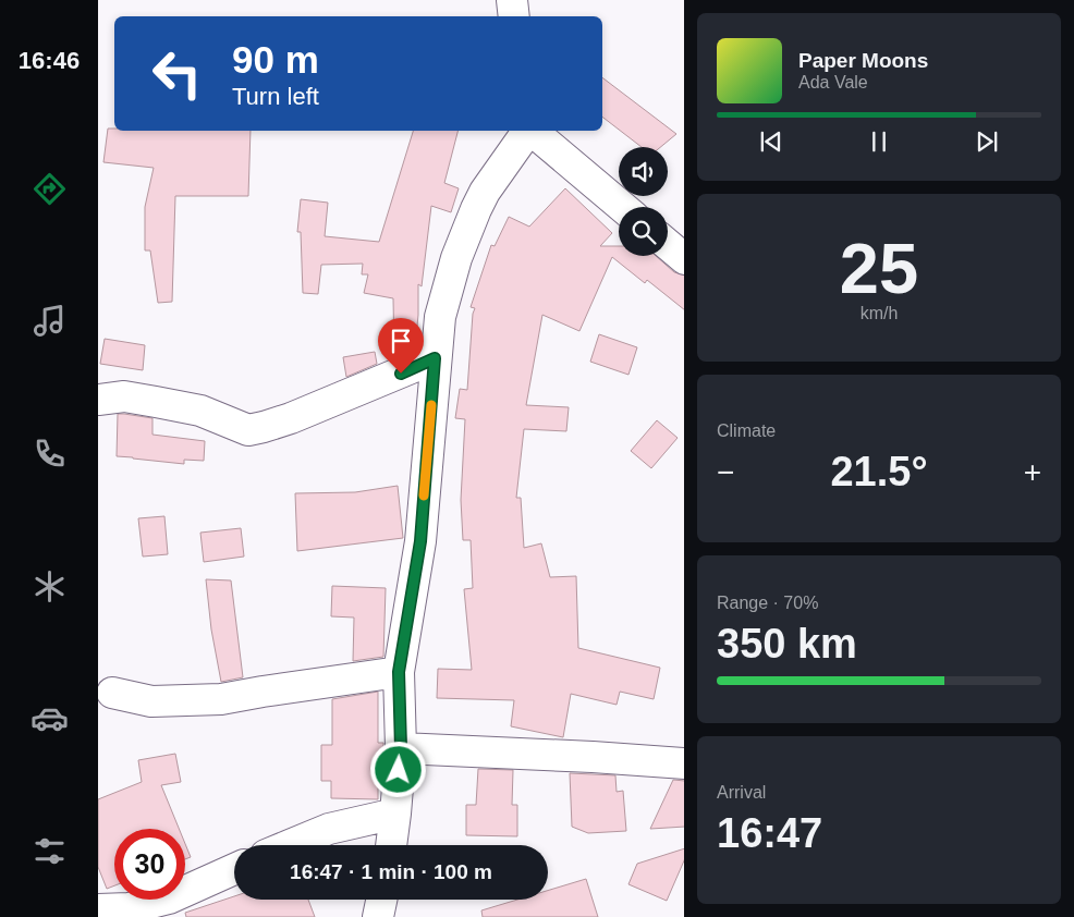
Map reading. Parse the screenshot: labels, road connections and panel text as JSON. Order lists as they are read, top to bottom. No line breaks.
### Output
{"page":{"tabs":"16:46","turn":["90 m","Turn left"],"song":["Paper Moons","Ada Vale"],"tile":[["25","km/h"],"Climate",["Range · 70%","350 km"],["Arrival","16:47"]],"heat":["−","21.5°","+"],"limit":"30","trip":"16:47 · 1 min · 100 m"}}
